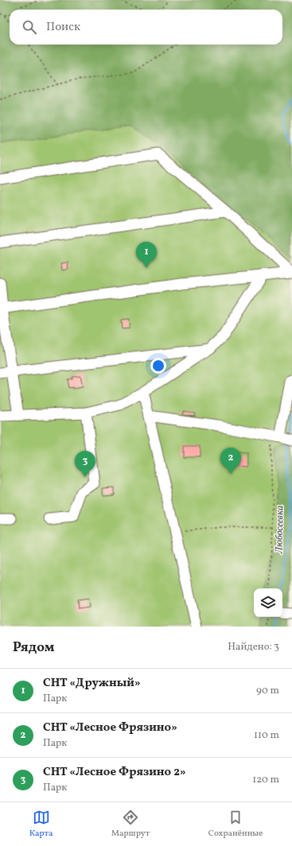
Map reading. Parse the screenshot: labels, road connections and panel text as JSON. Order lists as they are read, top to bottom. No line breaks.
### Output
{"water":["Любосеевка"],"page":{"search":"Поиск","pins":["1","2","3"],"heading":["Рядом","Найдено: 3"],"list":[{"mark":"1","name":"СНТ «Дружный»","note":"Парк","value":"90 m"},{"mark":"2","name":"СНТ «Лесное Фрязино»","note":"Парк","value":"110 m"},{"mark":"3","name":"СНТ «Лесное Фрязино 2»","note":"Парк","value":"120 m"}],"nav":["Карта","Маршрут","Сохранённые"]}}
